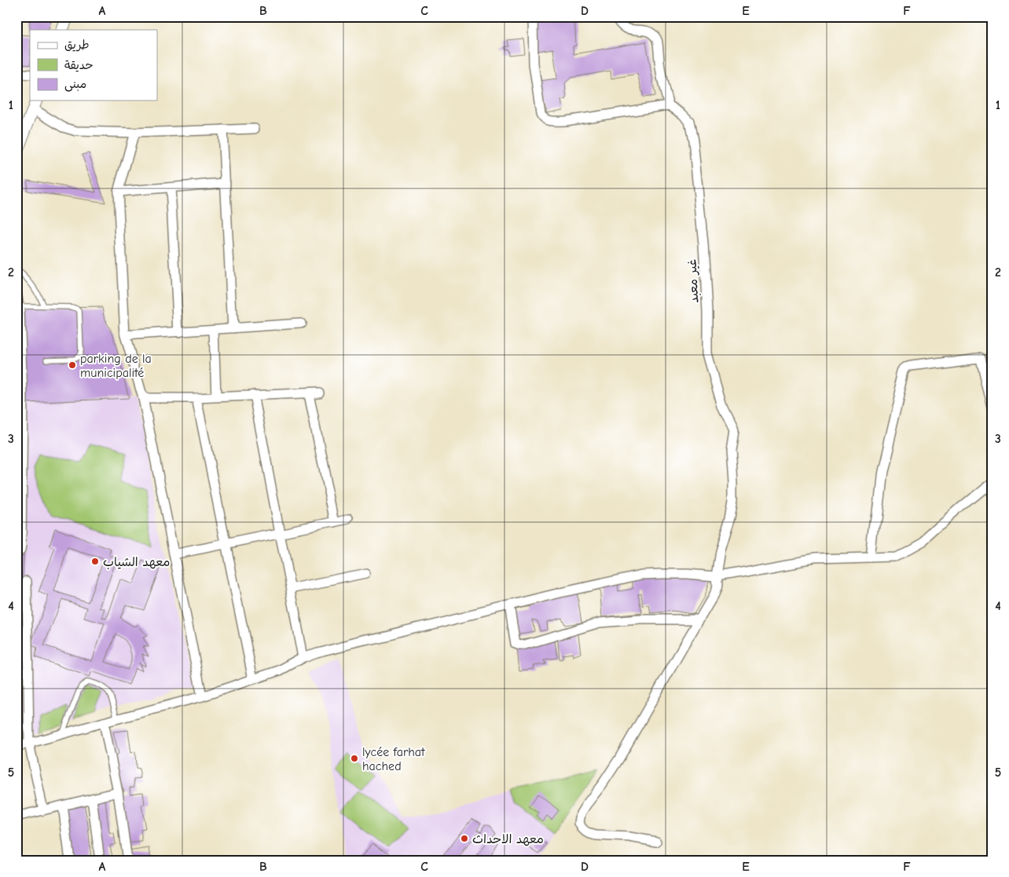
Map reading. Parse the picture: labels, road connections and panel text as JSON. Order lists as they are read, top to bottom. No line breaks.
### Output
{"streets":{"street":["غير معبد"]},"places":["parking de la municipalité","معهد الشياب","lycée farhat hached","معهد الاحداث"],"legend":["طريق","حديقة","مبنى"],"grid":{"columns":["A","B","C","D","E","F"],"rows":["1","2","3","4","5"]}}
